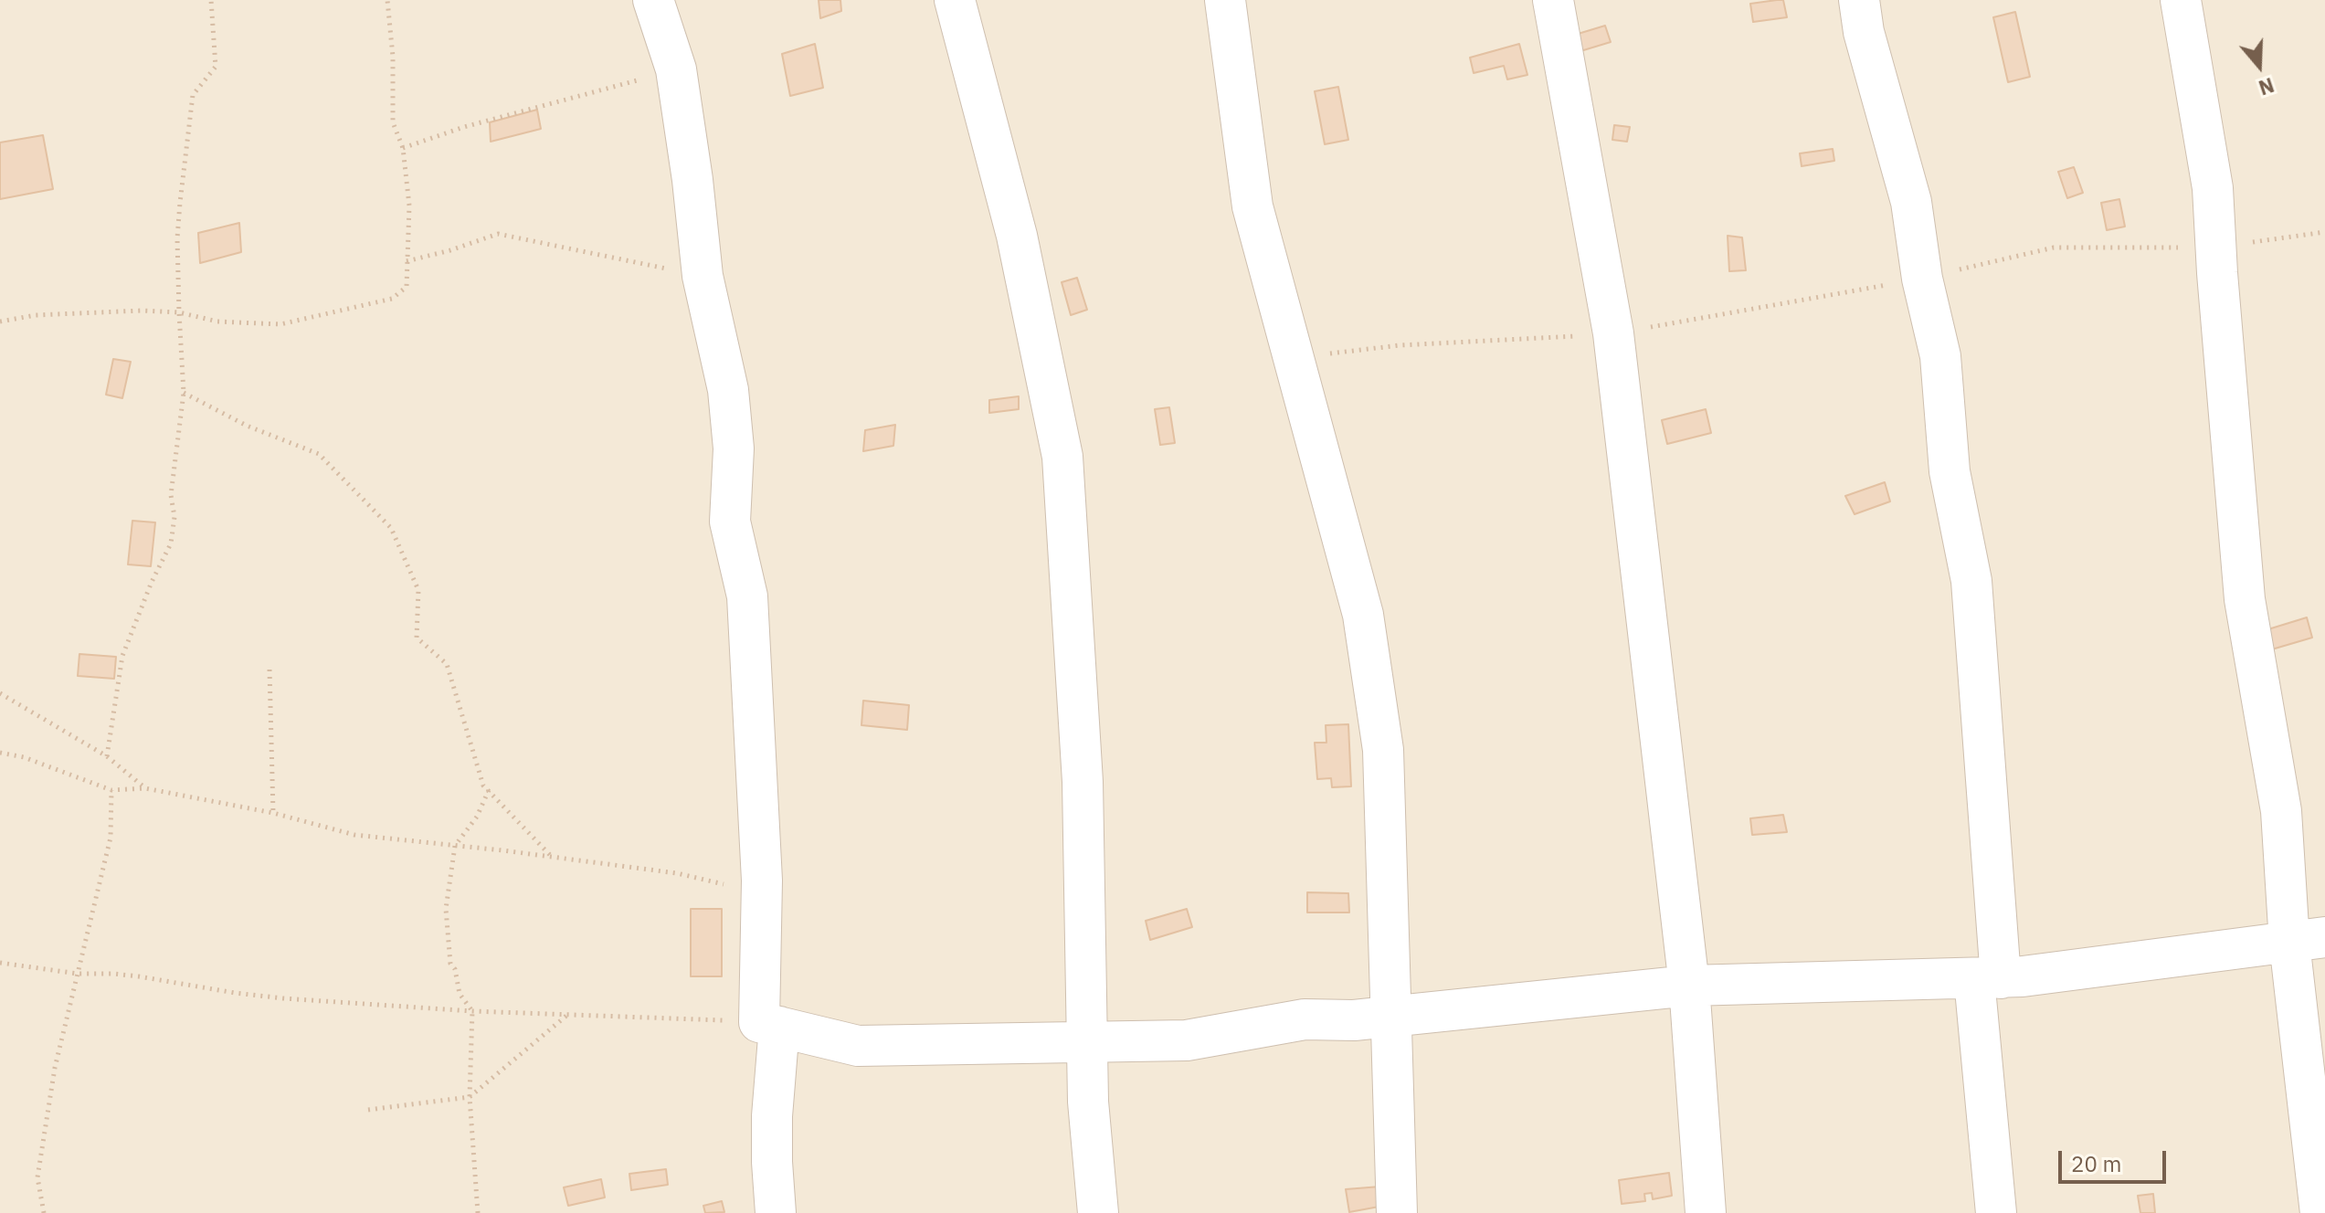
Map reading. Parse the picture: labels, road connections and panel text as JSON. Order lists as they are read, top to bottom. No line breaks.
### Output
{"scale_bar":"20 m","north":"bottom"}
